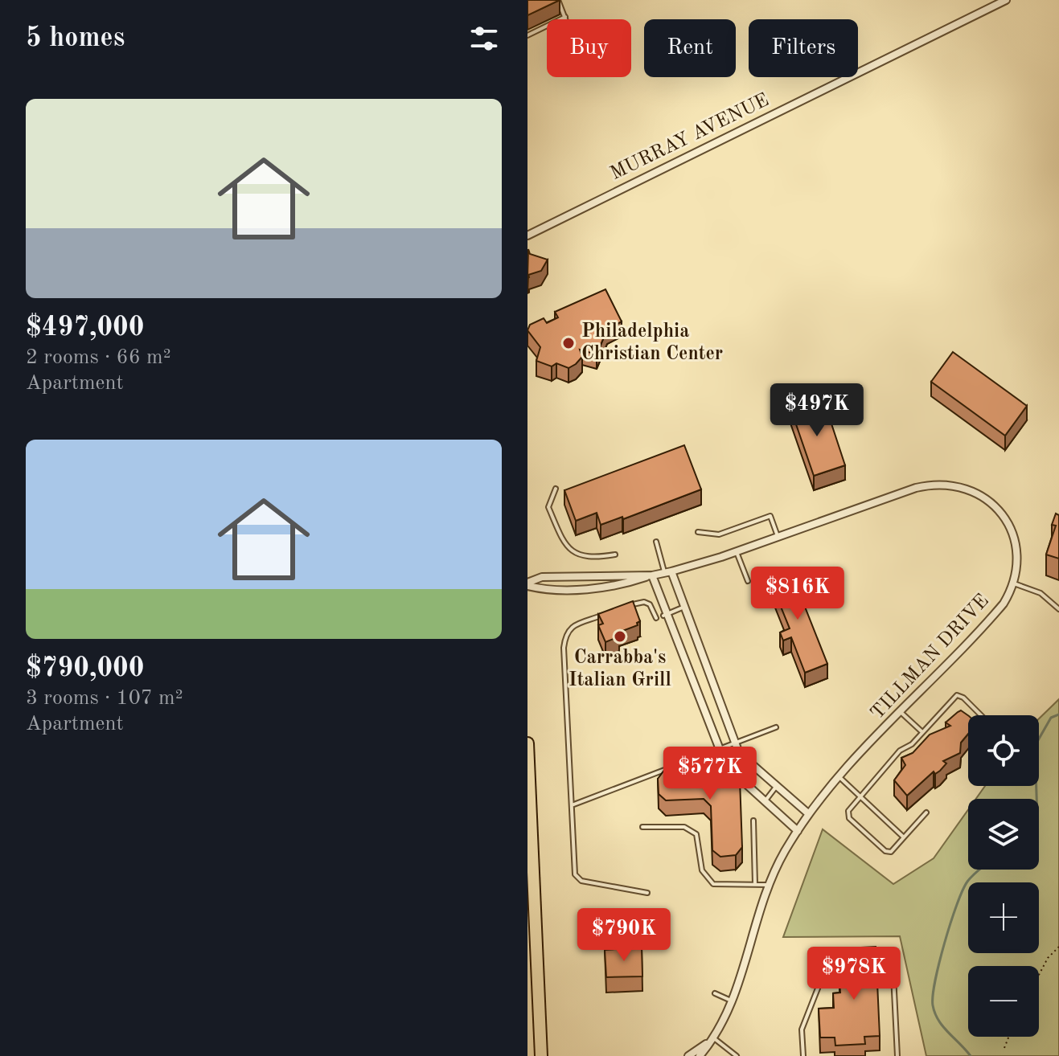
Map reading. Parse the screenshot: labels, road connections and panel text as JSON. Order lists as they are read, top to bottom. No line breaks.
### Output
{"streets":{"street":["MURRAY AVENUE","TILLMAN DRIVE"]},"places":["Philadelphia Christian Center","Carrabba's Italian Grill"],"page":{"heading":"5 homes","chip":["Buy","Rent","Filters"],"list":[{"name":"$497,000","note":"2 rooms · 66 m² · Apartment"},{"name":"$790,000","note":"3 rooms · 107 m² · Apartment"}],"price":["$497K","$816K","$577K","$790K","$978K"],"map_buttons":["+","−"]}}
